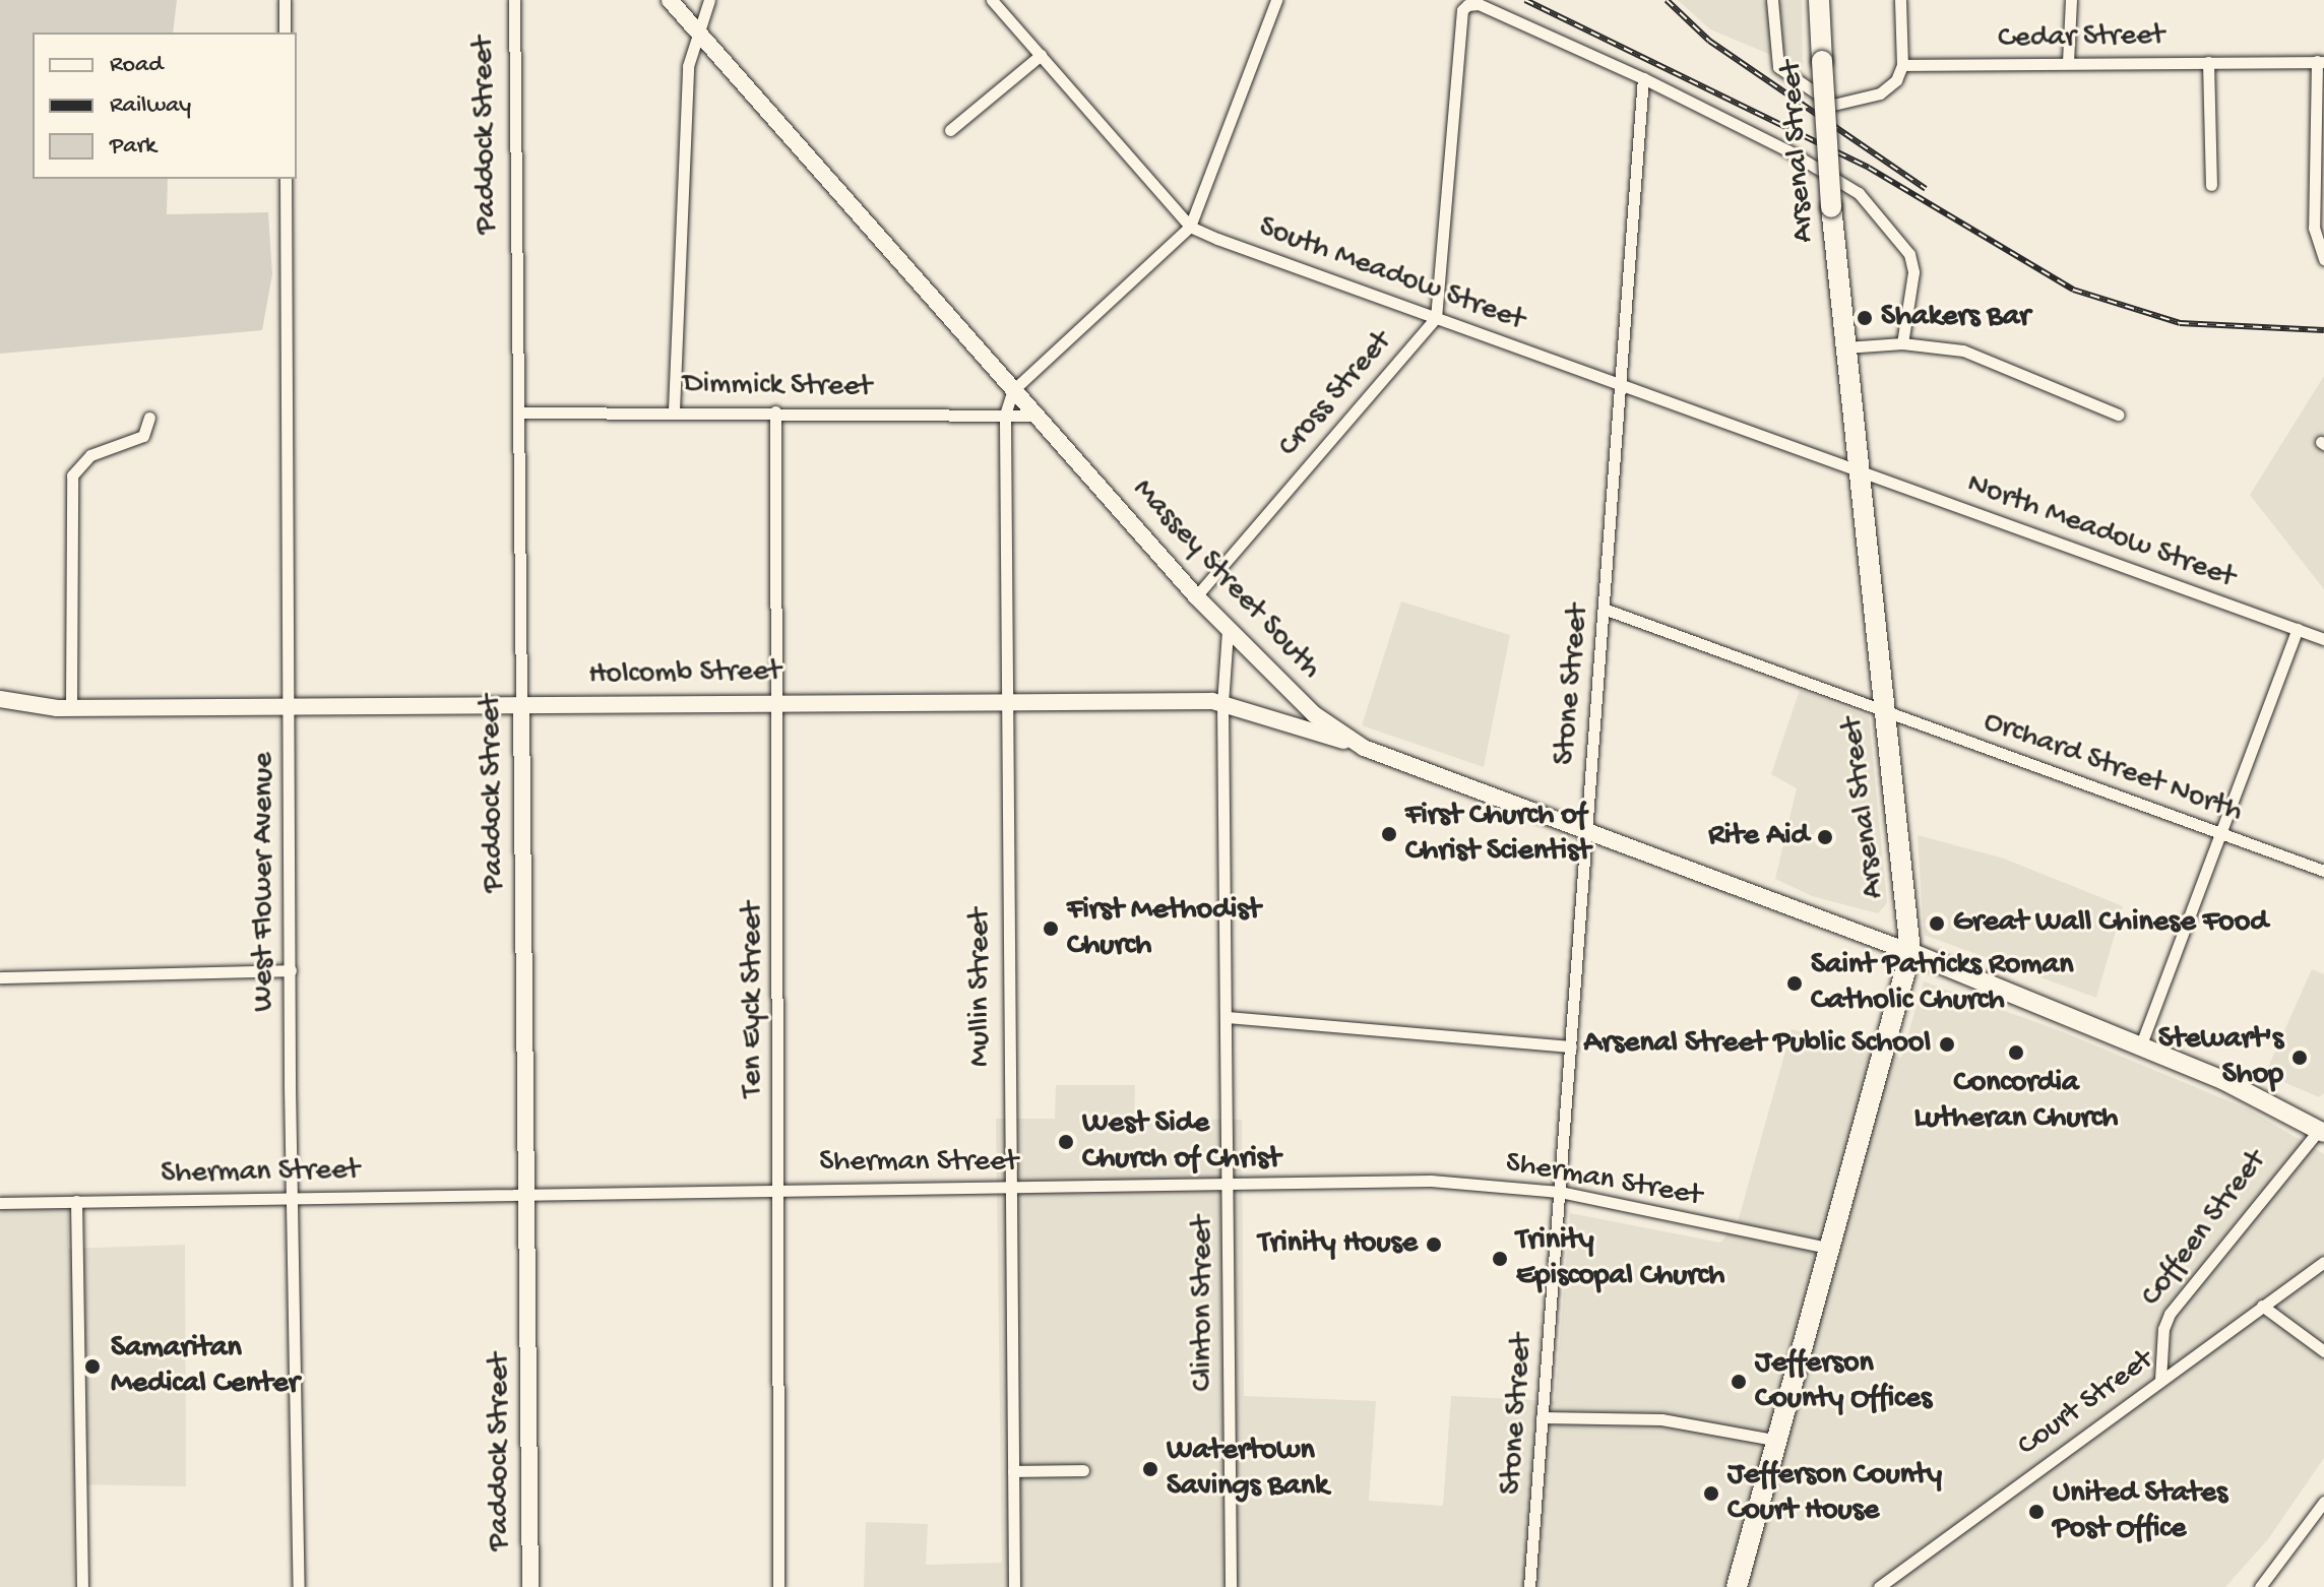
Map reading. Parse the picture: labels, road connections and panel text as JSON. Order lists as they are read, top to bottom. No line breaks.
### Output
{"streets":{"highway":["Arsenal Street"],"main road":["Paddock Street","Massey Street South","Holcomb Street"],"street":["Cedar Street","South Meadow Street","Dimmick Street","Cross Street","North Meadow Street","Stone Street","Orchard Street North","West Flower Avenue","Mullin Street","Ten Eyck Street","Sherman Street","Coffeen Street","Clinton Street","Court Street"]},"crossings":[["Paddock Street","Dimmick Street"],["Paddock Street","Holcomb Street"],["Paddock Street","Sherman Street"],["Arsenal Street","South Meadow Street"],["Arsenal Street","North Meadow Street"],["Arsenal Street","Massey Street South"],["Arsenal Street","Orchard Street North"],["Arsenal Street","Sherman Street"],["South Meadow Street","Cross Street"],["South Meadow Street","North Meadow Street"],["South Meadow Street","Stone Street"],["Dimmick Street","Massey Street South"],["Dimmick Street","Mullin Street"],["Dimmick Street","Ten Eyck Street"],["Cross Street","Massey Street South"],["Massey Street South","Holcomb Street"],["Massey Street South","Stone Street"],["Massey Street South","Mullin Street"],["Massey Street South","Clinton Street"],["Holcomb Street","West Flower Avenue"],["Holcomb Street","Mullin Street"],["Holcomb Street","Ten Eyck Street"],["Holcomb Street","Clinton Street"],["Stone Street","Orchard Street North"],["Stone Street","Sherman Street"],["West Flower Avenue","Sherman Street"],["Mullin Street","Sherman Street"],["Ten Eyck Street","Sherman Street"],["Sherman Street","Clinton Street"],["Coffeen Street","Court Street"]],"places":["Shakers Bar","First Church of Christ Scientist","Rite Aid","Great Wall Chinese Food","First Methodist Church","Saint Patricks Roman Catholic Church","Arsenal Street Public School","Concordia Lutheran Church","Stewart's Shop","West Side Church of Christ","Trinity House","Trinity Episcopal Church","Samaritan Medical Center","Jefferson County Offices","Watertown Savings Bank","Jefferson County Court House","United States Post Office"],"legend":["Road","Railway","Park"]}
